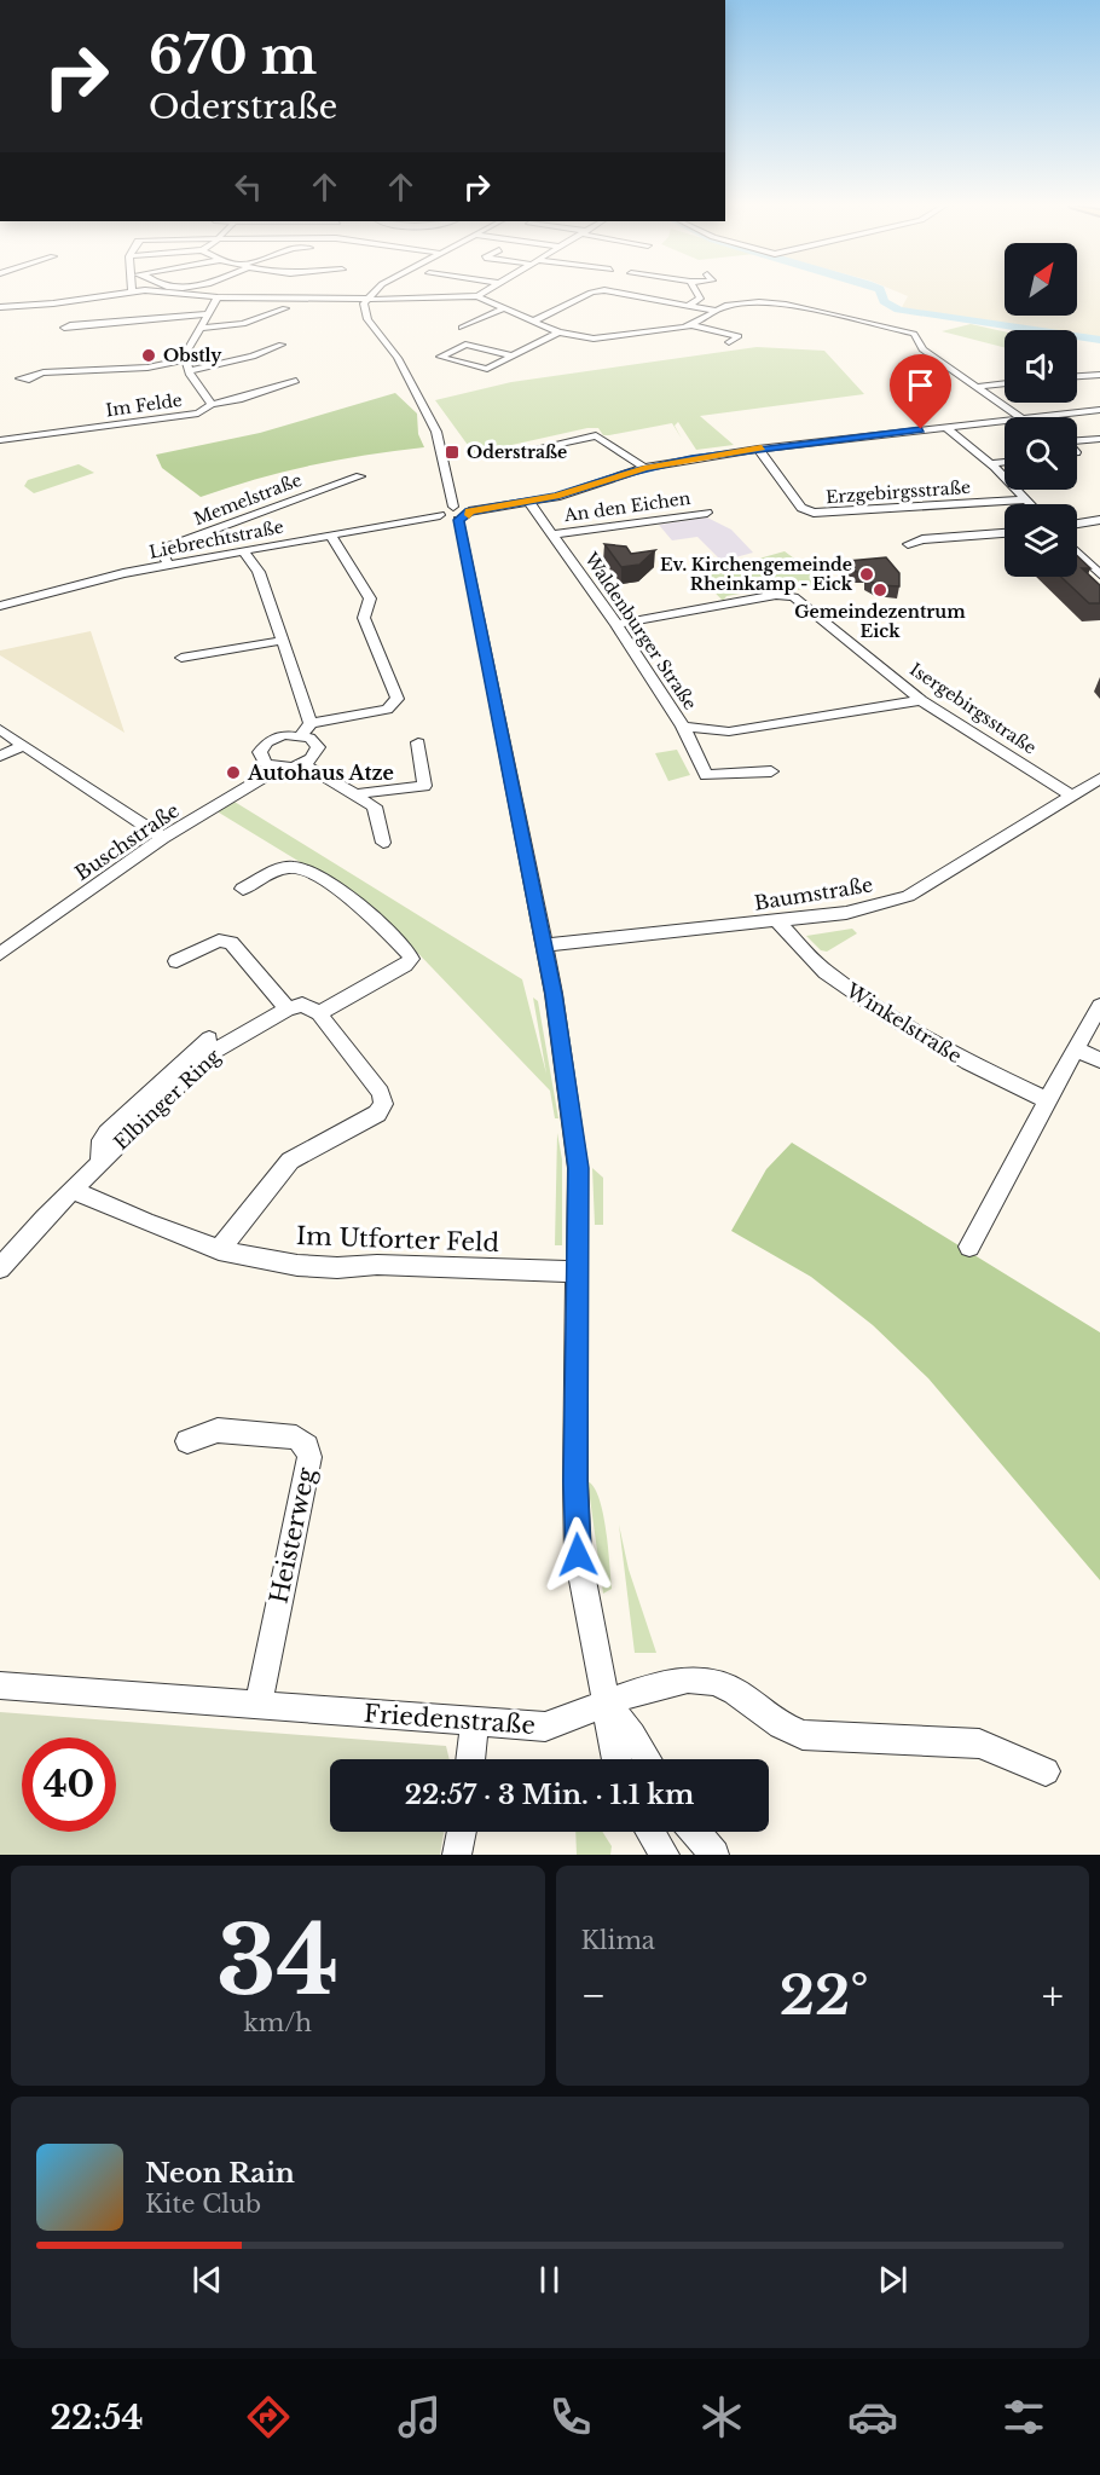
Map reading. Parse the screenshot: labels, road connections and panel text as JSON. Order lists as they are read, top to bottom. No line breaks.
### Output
{"streets":{"street":["Im Felde","Erzgebirgsstraße","Memelstraße","An den Eichen","Liebrechtstraße","Waldenburger Straße","Isergebirgsstraße","Buschstraße","Baumstraße","Winkelstraße","Elbinger Ring","Im Utforter Feld","Heisterweg","Friedenstraße"]},"crossings":[["Memelstraße","Liebrechtstraße"],["An den Eichen","Waldenburger Straße"],["Waldenburger Straße","Isergebirgsstraße"],["Isergebirgsstraße","Baumstraße"],["Baumstraße","Winkelstraße"],["Elbinger Ring","Im Utforter Feld"],["Heisterweg","Friedenstraße"]],"places":{"other":["Obstly","Ev. Kirchengemeinde Rheinkamp - Eick","Gemeindezentrum Eick","Autohaus Atze"],"transit":["Oderstraße"]},"north":"top right","page":{"turn":["670 m","Oderstraße"],"limit":"40","trip":"22:57 · 3 Min. · 1.1 km","tile":[["34","km/h"],"Klima"],"heat":["−","22°","+"],"song":["Neon Rain","Kite Club"],"tabs":"22:54"}}
